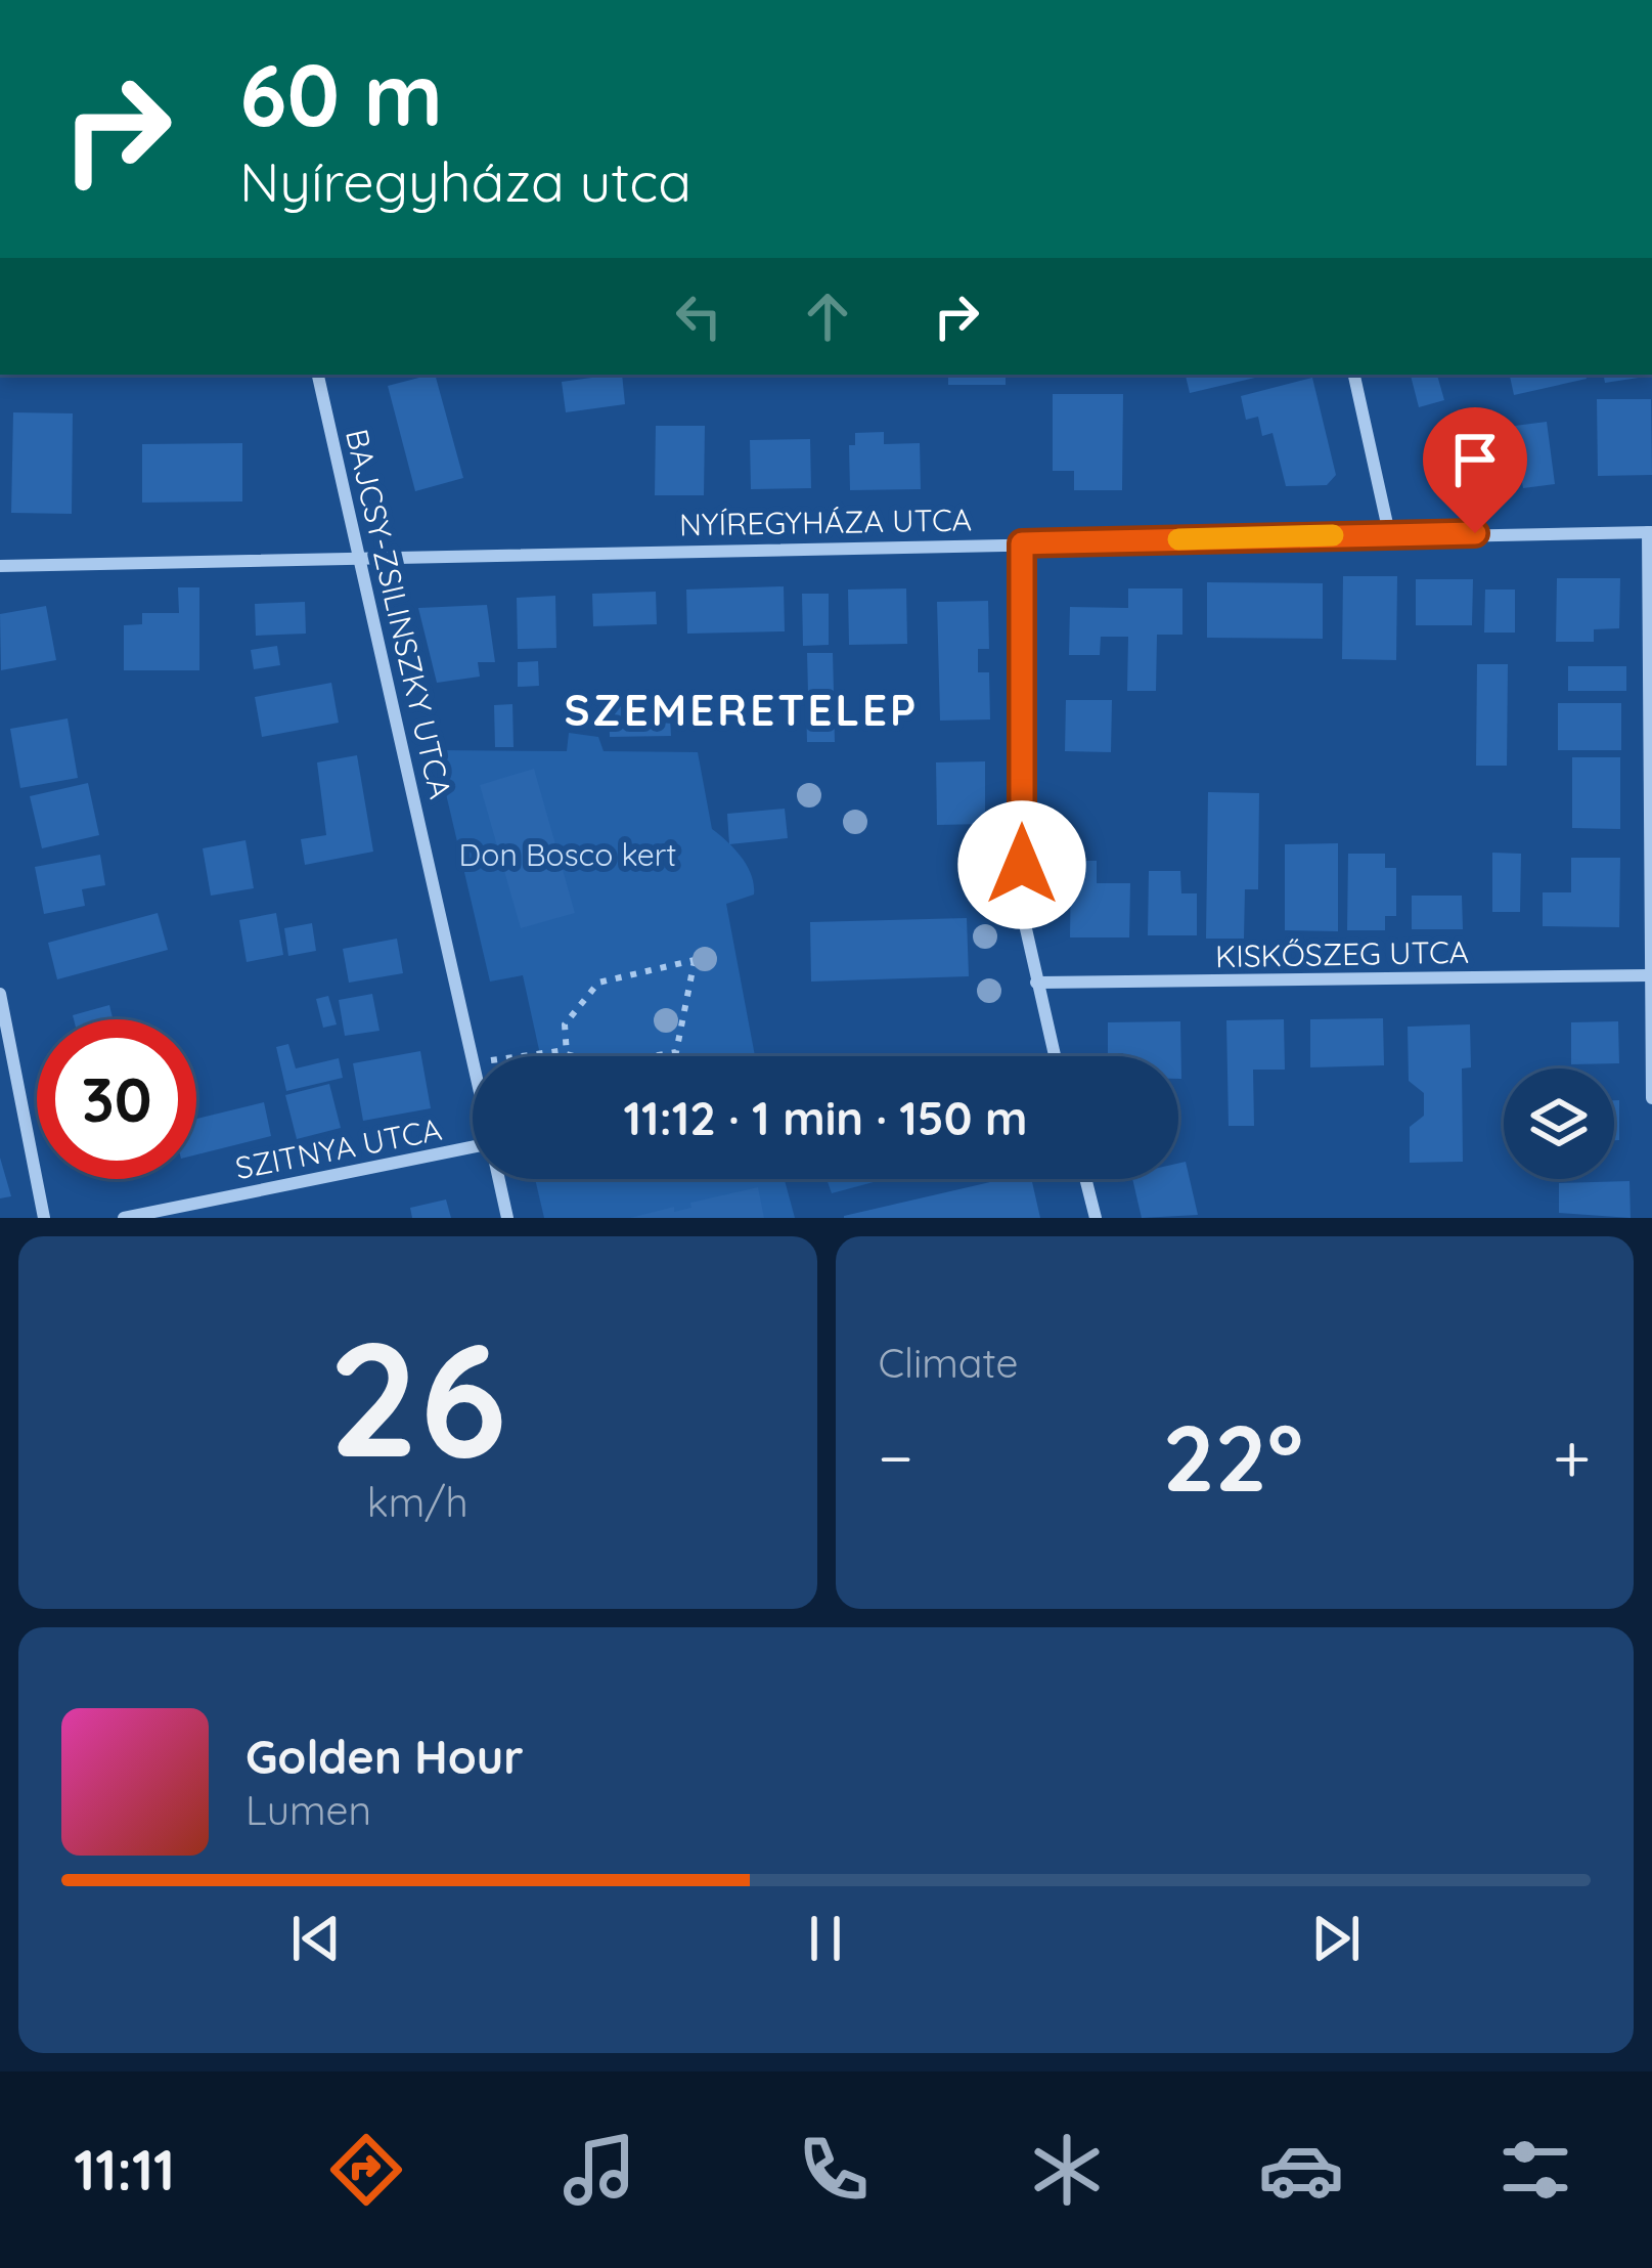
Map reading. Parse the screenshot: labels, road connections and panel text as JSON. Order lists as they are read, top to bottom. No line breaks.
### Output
{"streets":{"street":["NYÍREGYHÁZA UTCA","BAJCSY-ZSILINSZKY UTCA","KISKŐSZEG UTCA","SZITNYA UTCA"]},"crossings":[["NYÍREGYHÁZA UTCA","BAJCSY-ZSILINSZKY UTCA"]],"districts":["SZEMERETELEP"],"parks":["Don Bosco kert"],"page":{"turn":["60 m","Nyíregyháza utca"],"limit":"30","trip":"11:12 · 1 min · 150 m","tile":[["26","km/h"],"Climate"],"heat":["−","22°","+"],"song":["Golden Hour","Lumen"],"tabs":"11:11"}}
